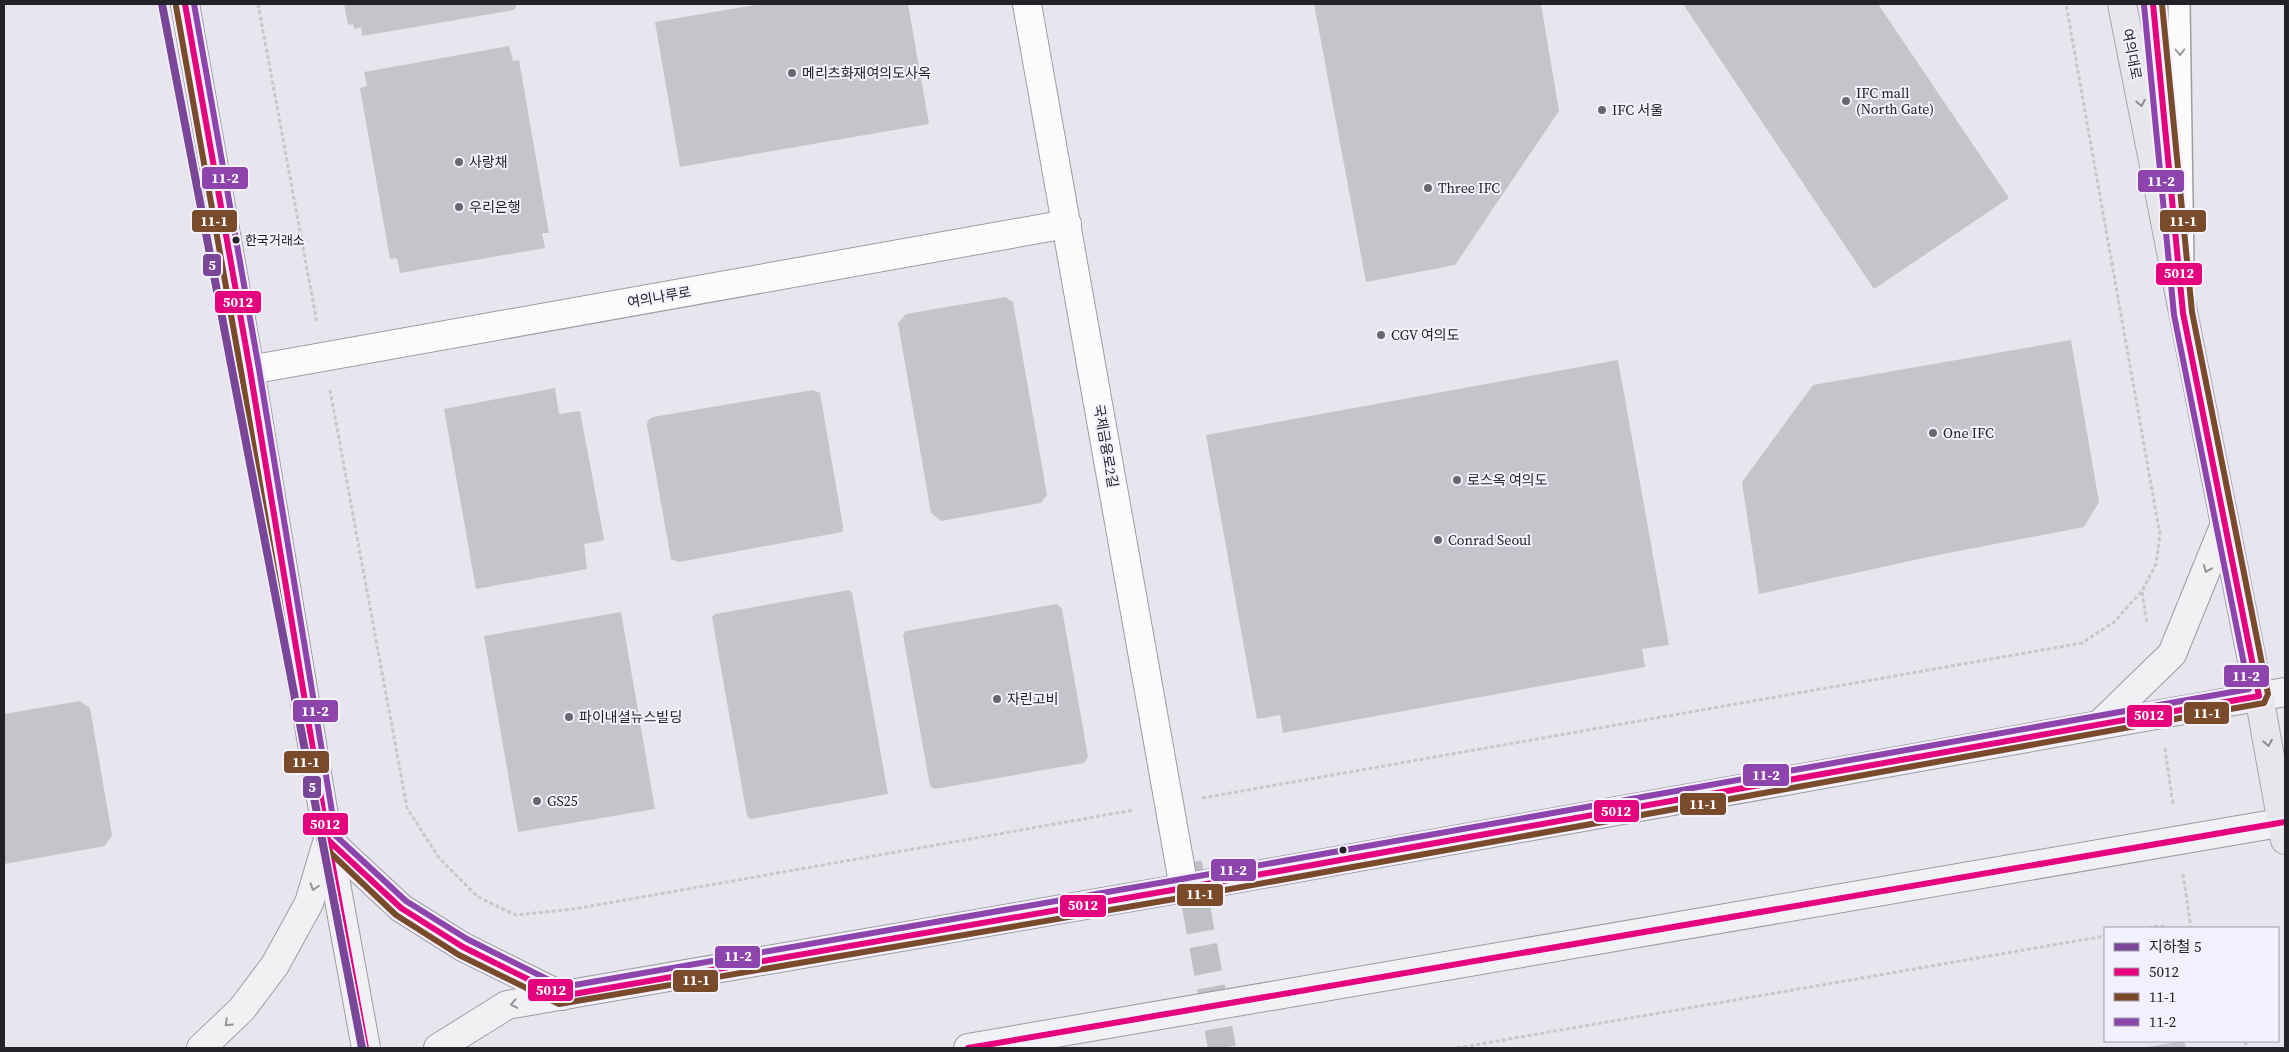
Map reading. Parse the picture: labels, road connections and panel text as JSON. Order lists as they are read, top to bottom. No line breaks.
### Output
{"streets":{"main road":["여의대로"],"street":["여의나루로","국제금융로2길"]},"crossings":[["여의나루로","국제금융로2길"]],"one_way":["여의대로"],"places":["메리츠화재여의도사옥","IFC mall (North Gate)","IFC 서울","사랑채","Three IFC","우리은행","한국거래소","CGV 여의도","One IFC","로스옥 여의도","Conrad Seoul","자린고비","파이내셜뉴스빌딩","GS25"],"lines":["metro line 5","transit line 5012","transit line 11-1","transit line 11-2"],"legend":["지하철 5","5012","11-1","11-2"]}
